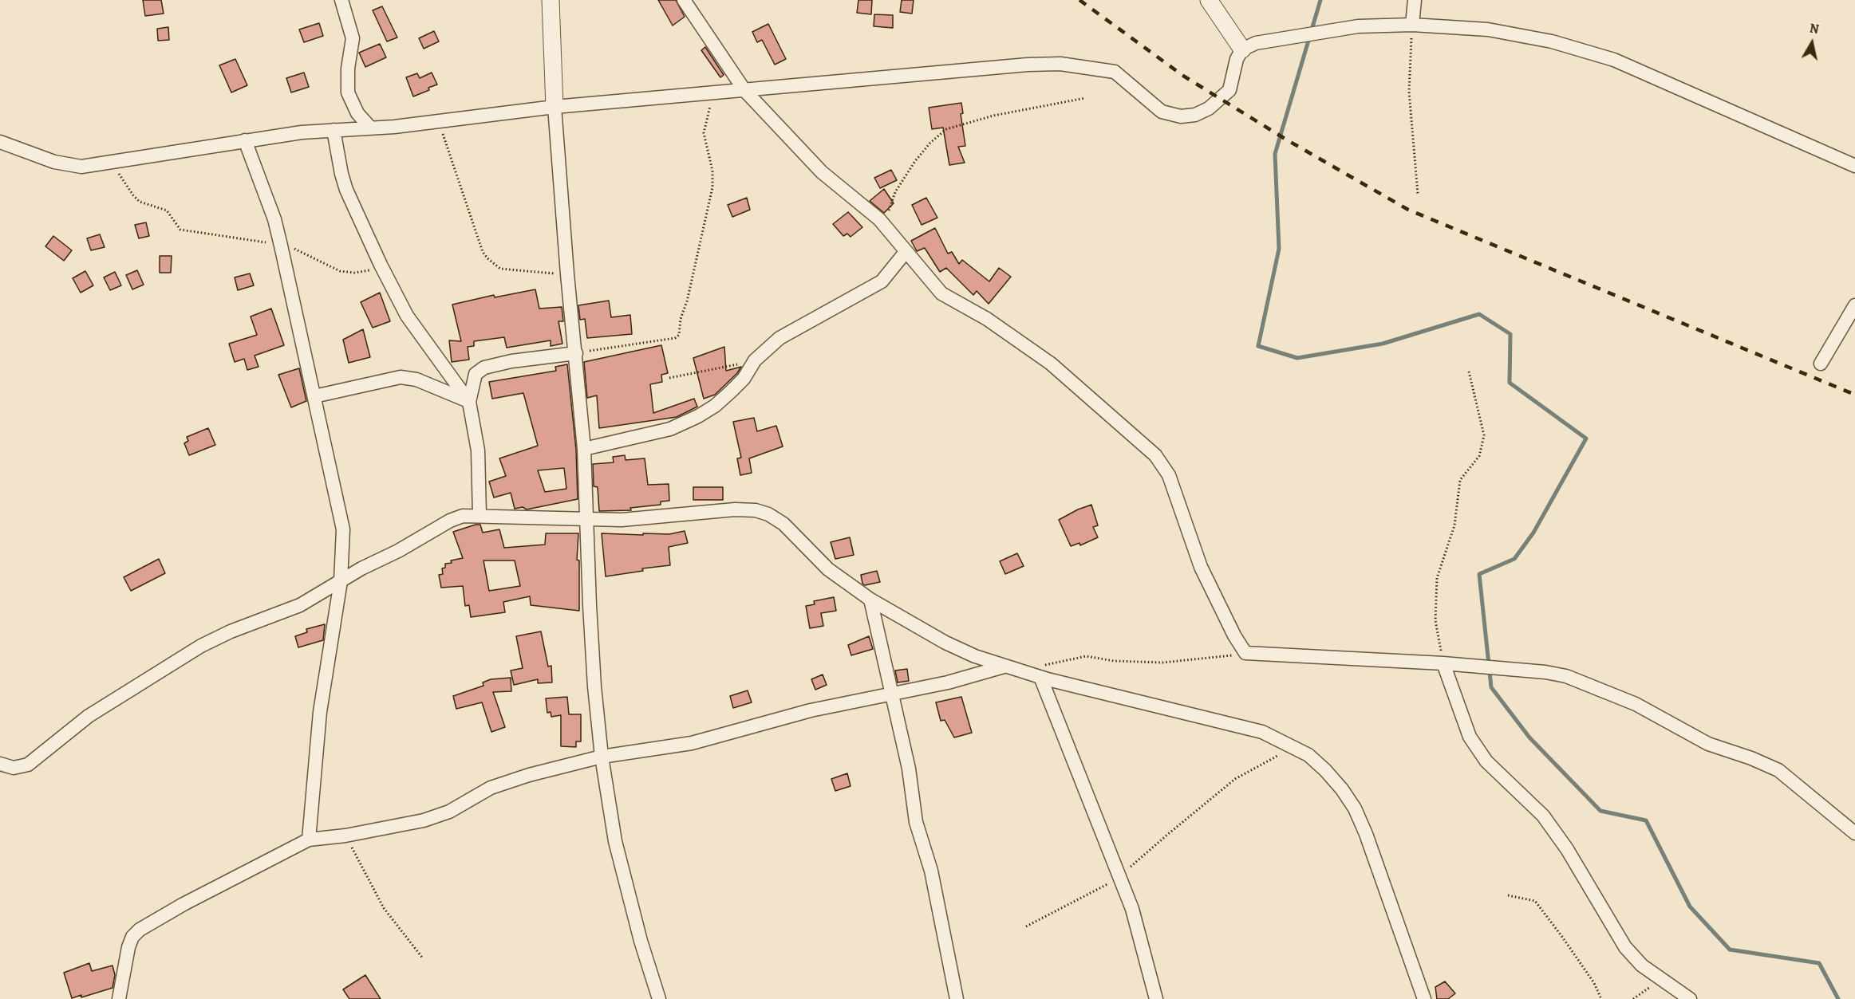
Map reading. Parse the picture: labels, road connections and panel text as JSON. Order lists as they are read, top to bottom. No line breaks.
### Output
{"north":"top"}
